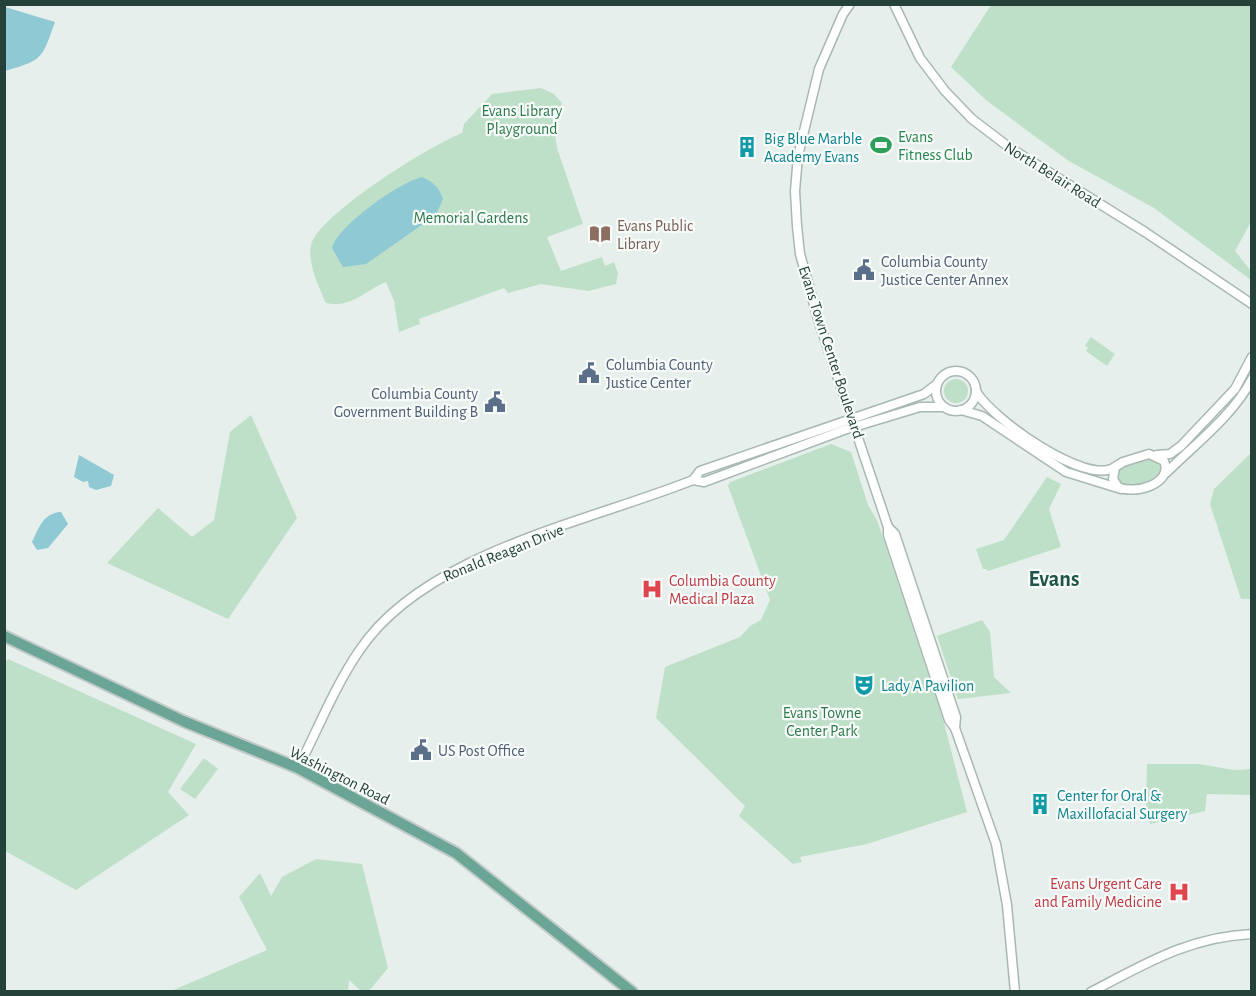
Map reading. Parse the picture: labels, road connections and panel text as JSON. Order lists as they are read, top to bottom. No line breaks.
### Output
{"streets":{"main road":["Washington Road"],"street":["North Belair Road","Evans Town Center Boulevard","Ronald Reagan Drive"]},"crossings":[["Evans Town Center Boulevard","Ronald Reagan Drive"],["Ronald Reagan Drive","Washington Road"]],"districts":["Evans"],"parks":["Evans Library Playground","Memorial Gardens","Evans Towne Center Park"],"places":{"sports":["Evans Fitness Club"],"building":["Big Blue Marble Academy Evans","Center for Oral & Maxillofacial Surgery"],"library":["Evans Public Library"],"public building":["Columbia County Justice Center Annex","Columbia County Justice Center","Columbia County Government Building B","US Post Office"],"hospital":["Columbia County Medical Plaza","Evans Urgent Care and Family Medicine"],"theatre":["Lady A Pavilion"]}}
